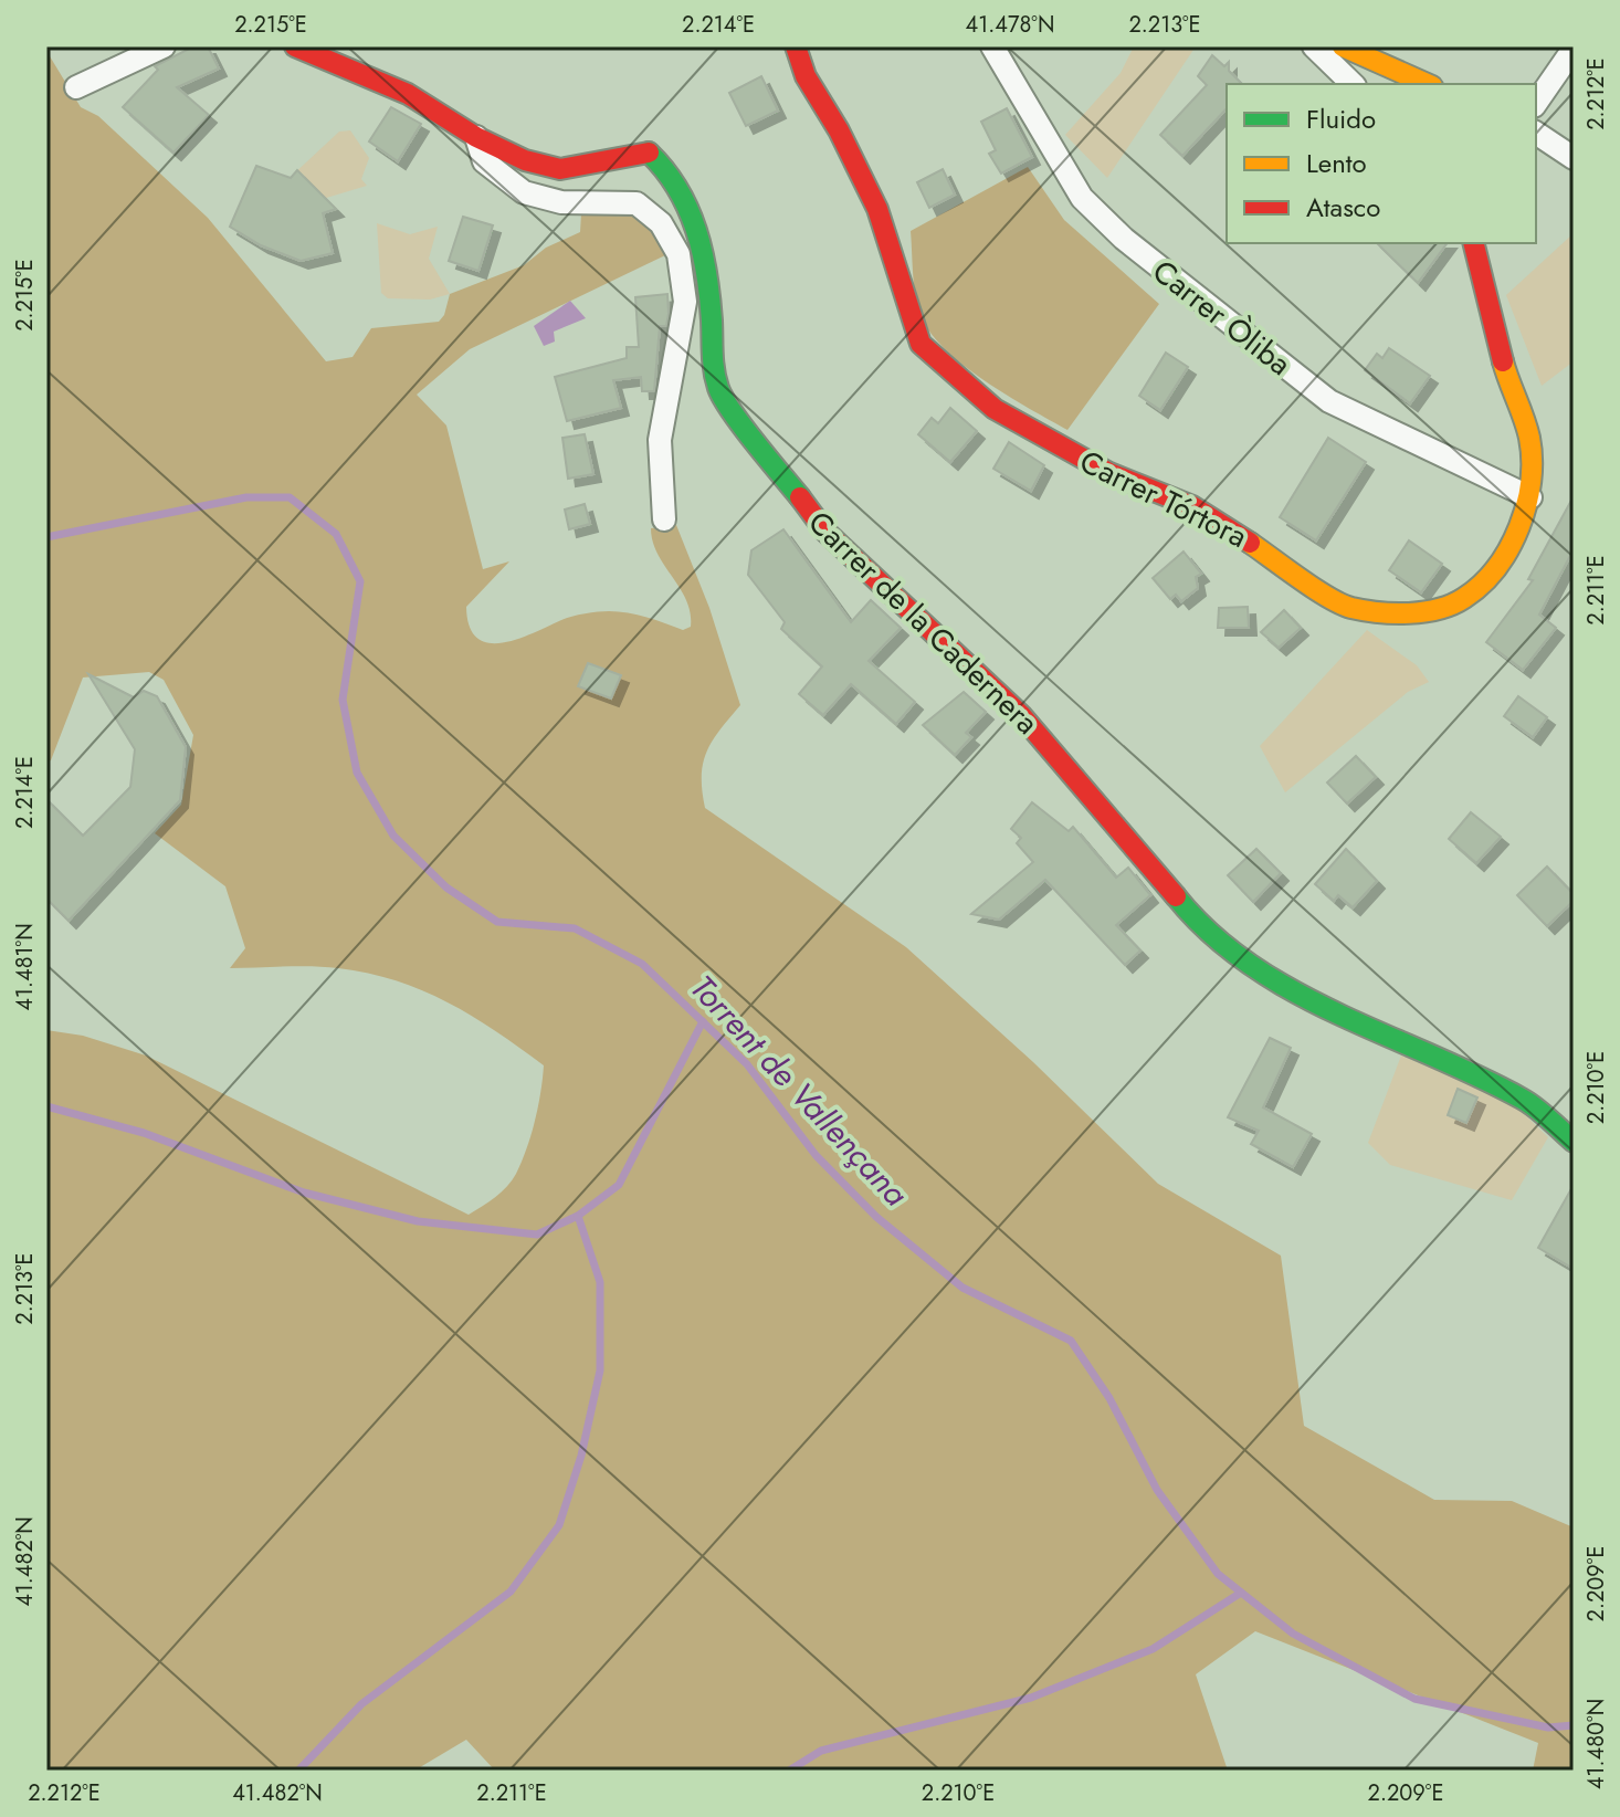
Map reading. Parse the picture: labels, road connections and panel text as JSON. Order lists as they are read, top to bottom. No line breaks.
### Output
{"streets":{"street":["Carrer Òliba","Carrer Tórtora","Carrer de la Cadernera"]},"crossings":[["Carrer Òliba","Carrer Tórtora"]],"water":["Torrent de Vallençana"],"legend":["Fluido","Lento","Atasco"],"coordinates":["2.215°E","2.214°E","41.478°N","2.213°E","2.212°E","2.211°E","41.481°N","2.210°E","41.482°N","2.209°E","41.480°N"]}
